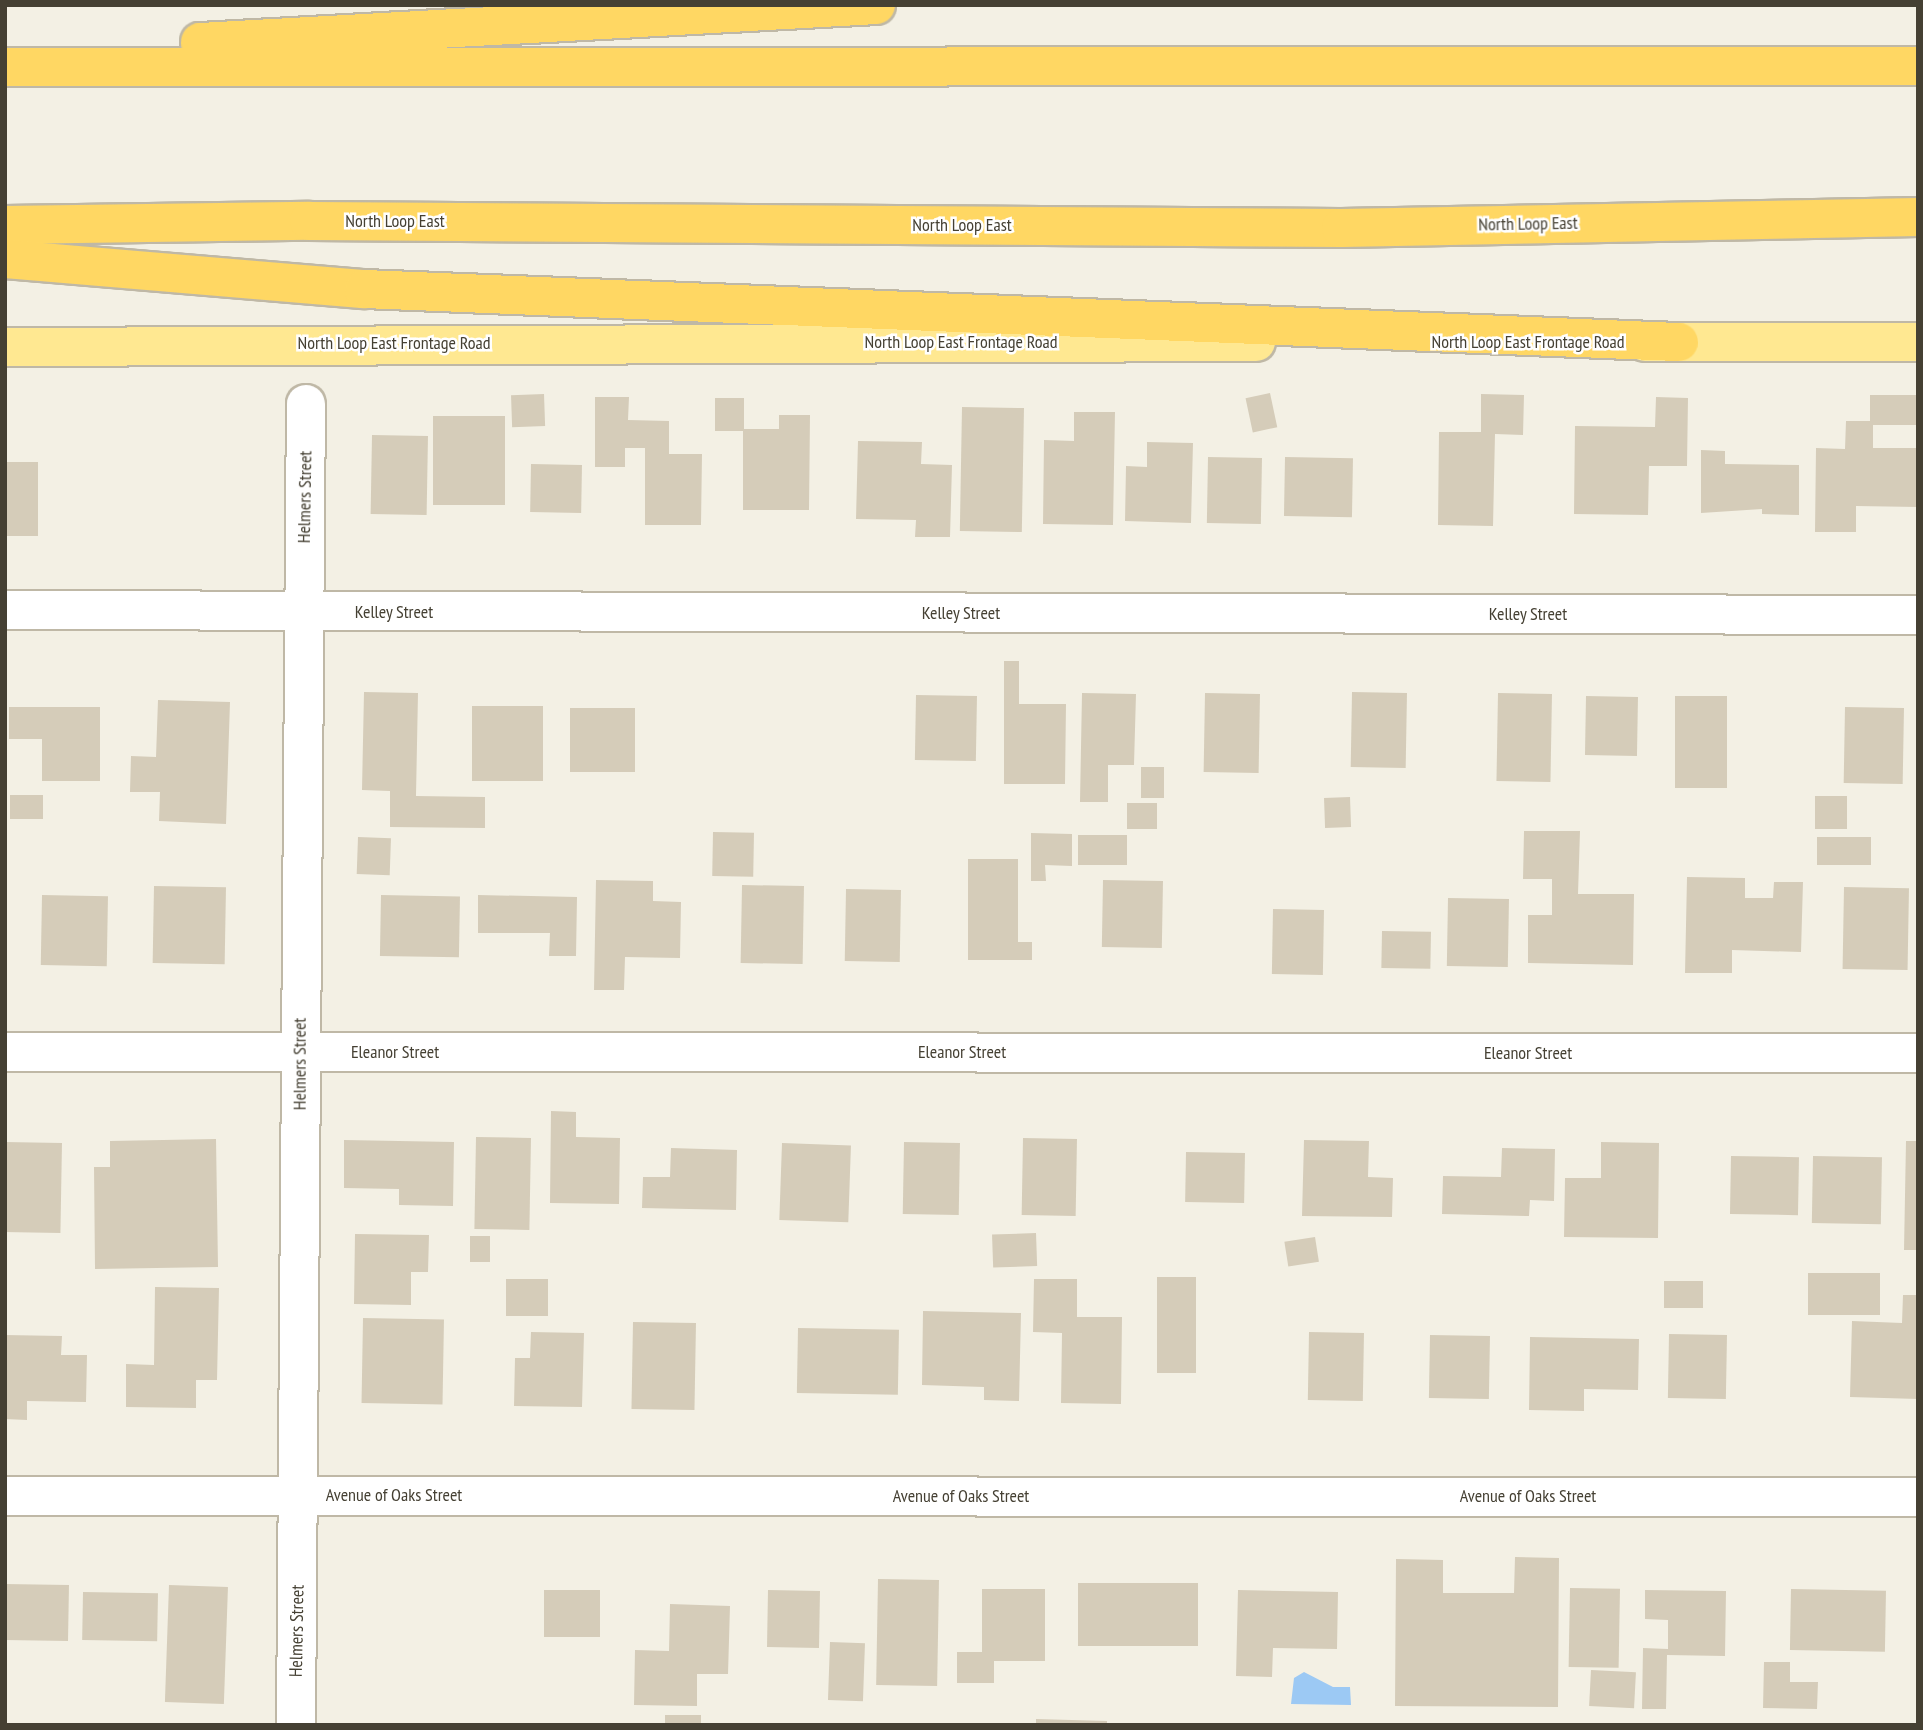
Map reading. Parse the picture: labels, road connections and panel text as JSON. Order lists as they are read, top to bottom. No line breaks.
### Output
{"streets":{"highway":["North Loop East"],"main road":["North Loop East Frontage Road"],"street":["Helmers Street","Kelley Street","Eleanor Street","Avenue of Oaks Street"]},"crossings":[["Helmers Street","Kelley Street"],["Helmers Street","Eleanor Street"],["Helmers Street","Avenue of Oaks Street"]]}
